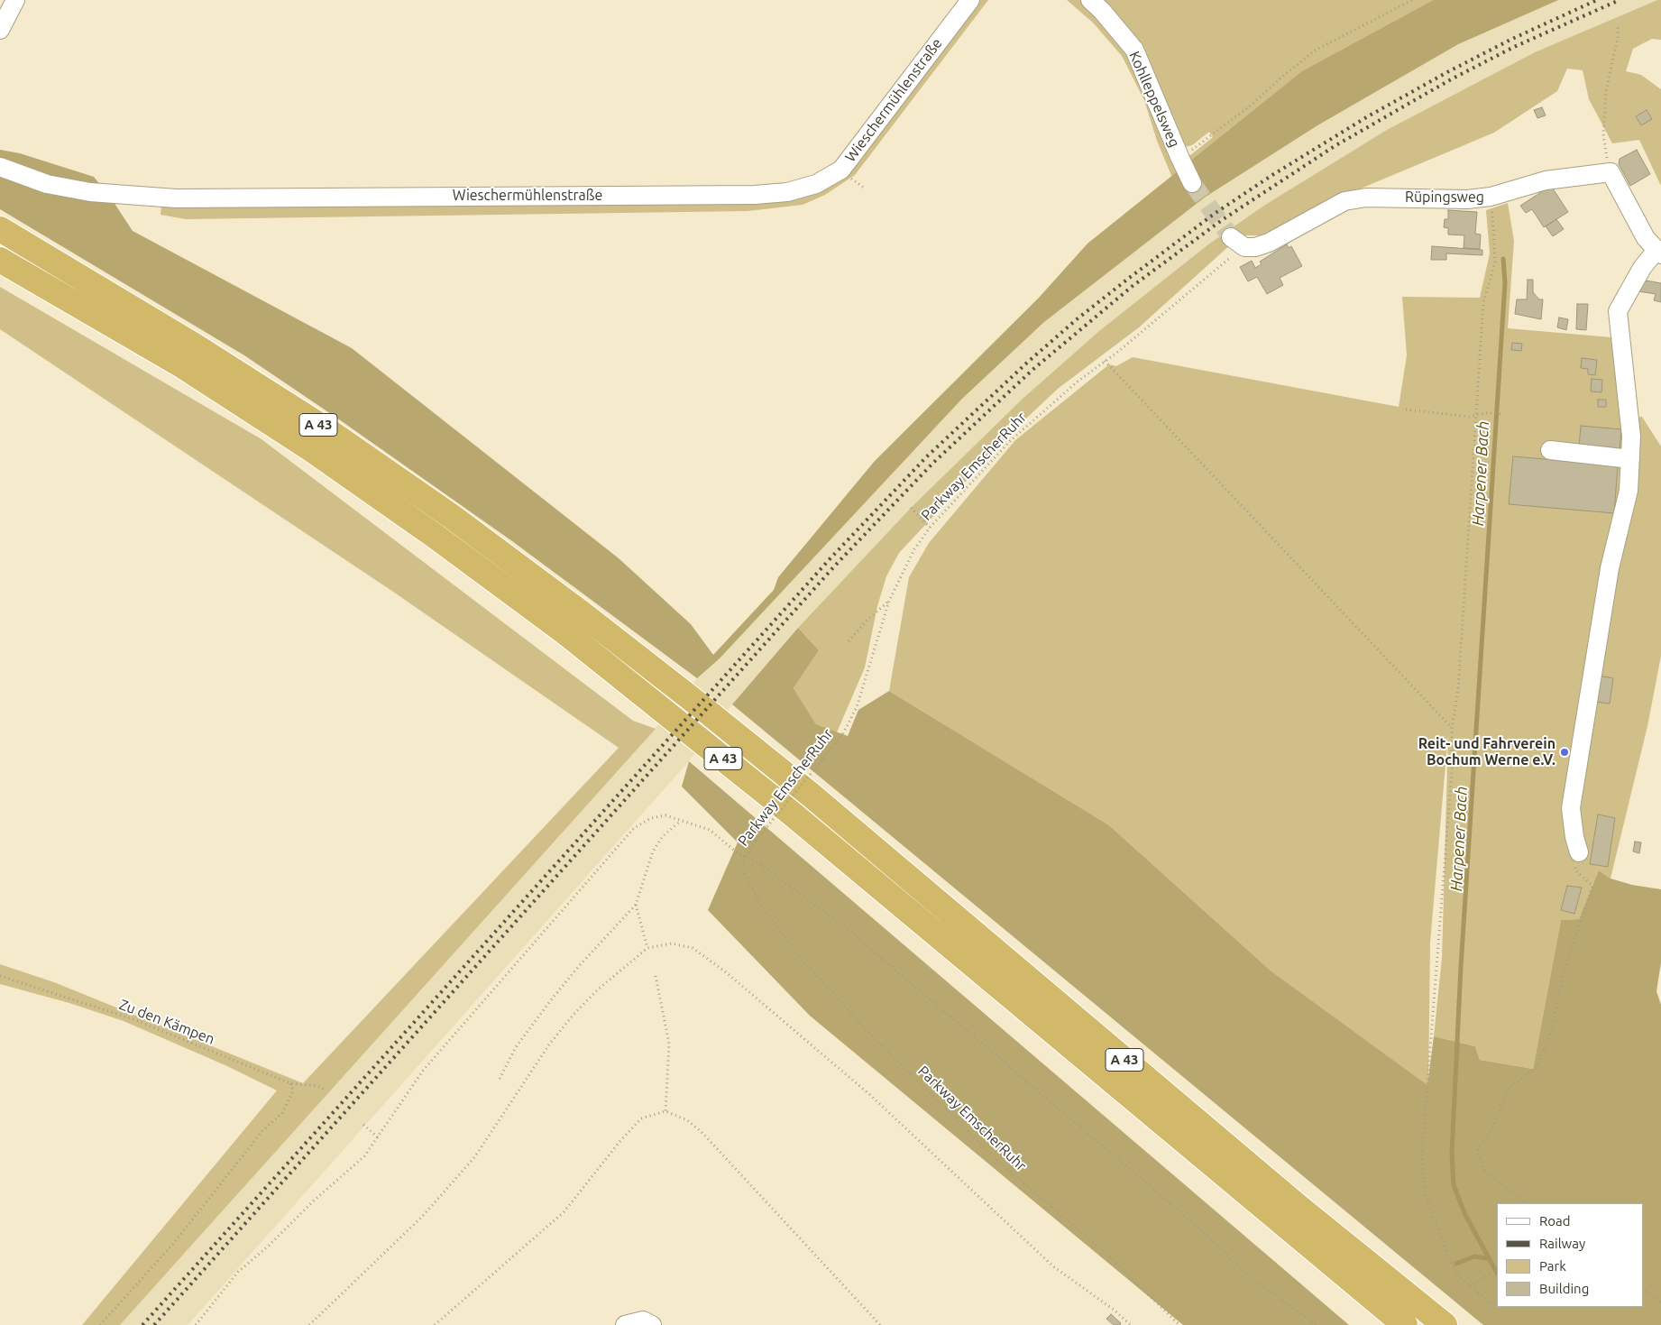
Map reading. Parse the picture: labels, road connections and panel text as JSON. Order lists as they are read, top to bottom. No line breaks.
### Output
{"streets":{"highway":["A 43"],"street":["Kohlleppelsweg","Wieschermühlenstraße","Rüpingsweg"],"path":["Parkway EmscherRuhr","Zu den Kämpen"]},"crossings":[["Rüpingsweg","Parkway EmscherRuhr"]],"water":["Harpener Bach"],"places":["Reit- und Fahrverein Bochum Werne e.V."],"legend":["Road","Railway","Park","Building"]}
